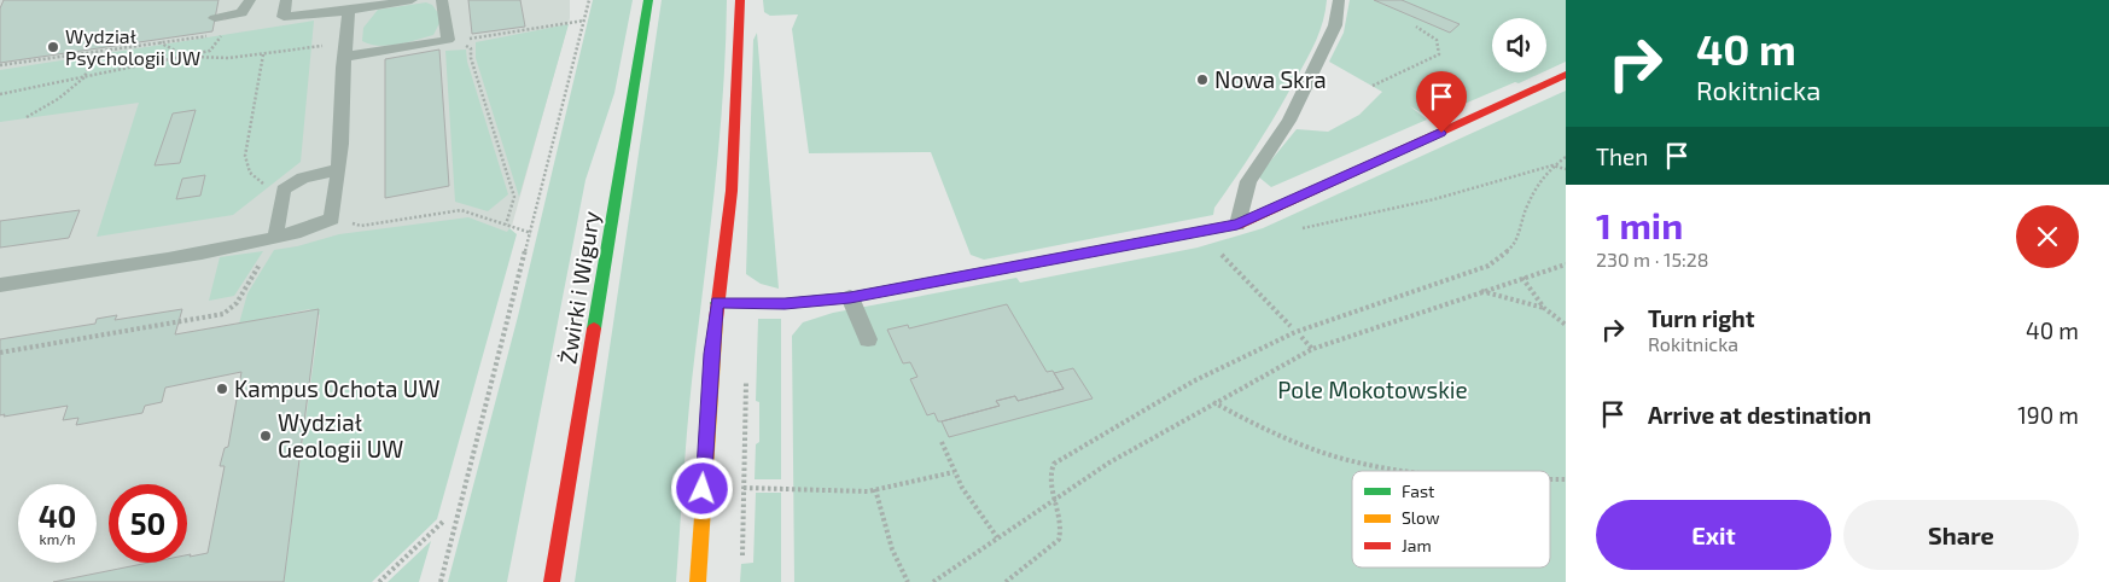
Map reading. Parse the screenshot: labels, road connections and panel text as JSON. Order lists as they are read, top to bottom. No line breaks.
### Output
{"streets":{"main road":["Żwirki i Wigury"]},"parks":["Pole Mokotowskie"],"places":["Wydział Psychologii UW","Nowa Skra","Kampus Ochota UW","Wydział Geologii UW"],"legend":["Fast","Slow","Jam"],"page":{"turn":["40 m","Rokitnicka"],"then":"Then","heading":["1 min","230 m · 15:28"],"list":[{"name":"Turn right","note":"Rokitnicka","value":"40 m"},{"name":"Arrive at destination","value":"190 m"}],"speed":"40 km/h","limit":"50","buttons":["Exit","Share"]}}
